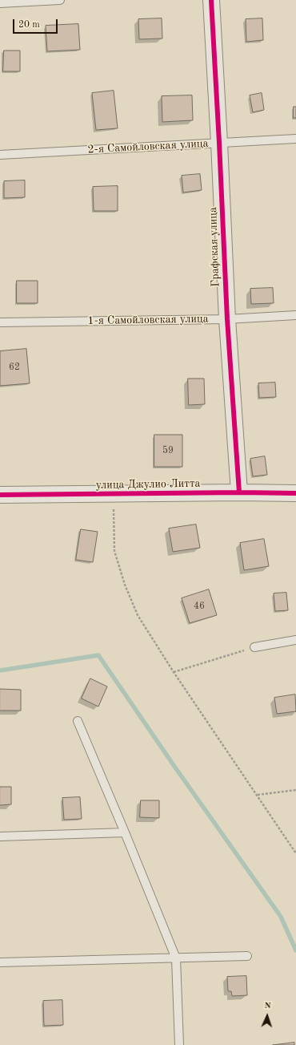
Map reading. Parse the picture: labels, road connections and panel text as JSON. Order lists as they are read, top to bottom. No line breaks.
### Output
{"streets":{"street":["Графская улица","улица Джулио Литта"],"lane":["2-я Самойловская улица","1-я Самойловская улица"]},"crossings":[["2-я Самойловская улица","Графская улица"],["Графская улица","1-я Самойловская улица"],["Графская улица","улица Джулио Литта"]],"house_numbers":["62","59","46"],"scale_bar":"20 m","north":"top"}
